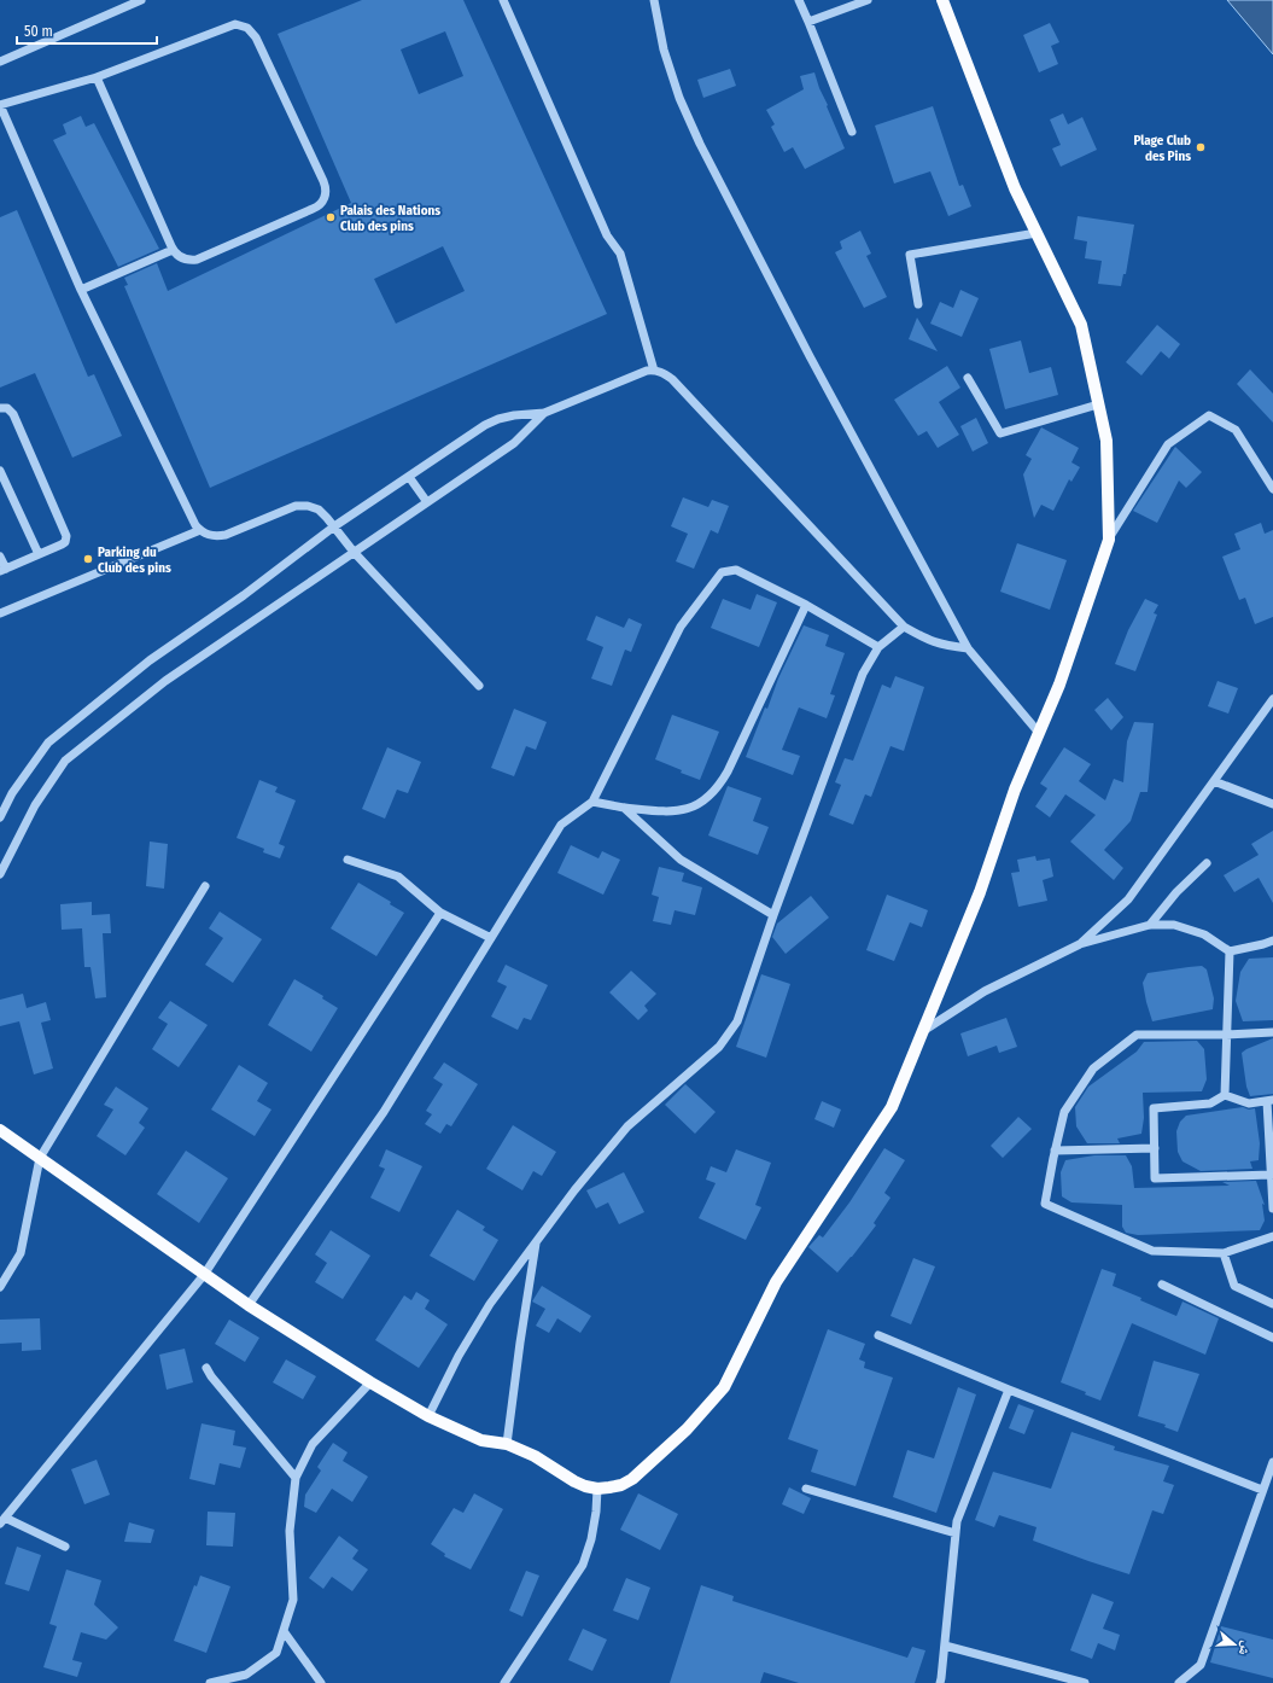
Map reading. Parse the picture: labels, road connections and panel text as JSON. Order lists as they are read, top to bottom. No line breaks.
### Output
{"places":["Plage Club des Pins","Palais des Nations Club des pins","Parking du Club des pins"],"scale_bar":"50 m","north":"right"}
